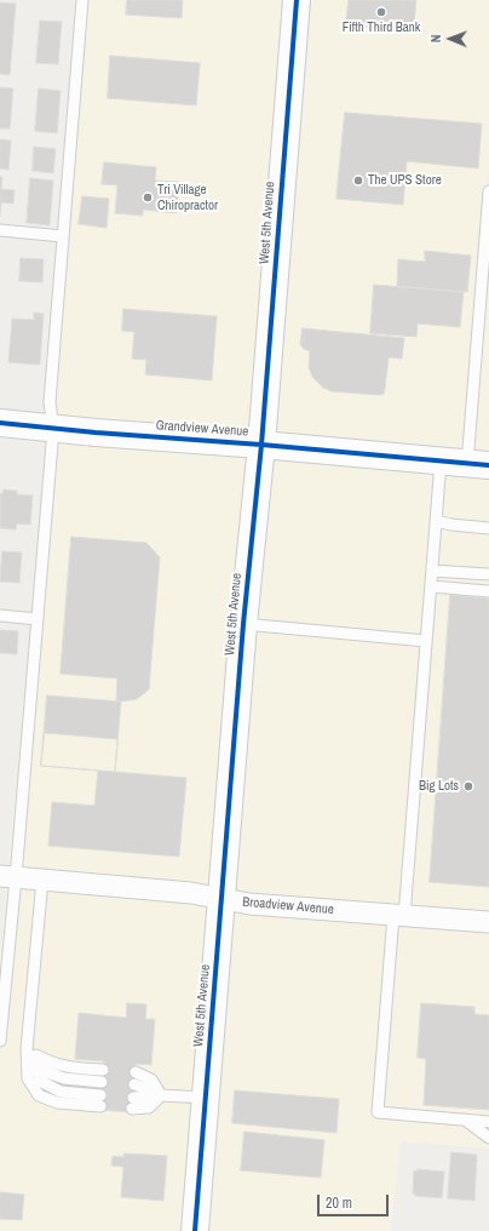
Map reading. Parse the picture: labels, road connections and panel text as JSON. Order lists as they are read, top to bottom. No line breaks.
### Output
{"streets":{"main road":["West 5th Avenue","Grandview Avenue"],"street":["Broadview Avenue"]},"crossings":[["West 5th Avenue","Grandview Avenue"],["West 5th Avenue","Broadview Avenue"]],"places":["Fifth Third Bank","The UPS Store","Tri Village Chiropractor","Big Lots"],"scale_bar":"20 m","north":"left"}
